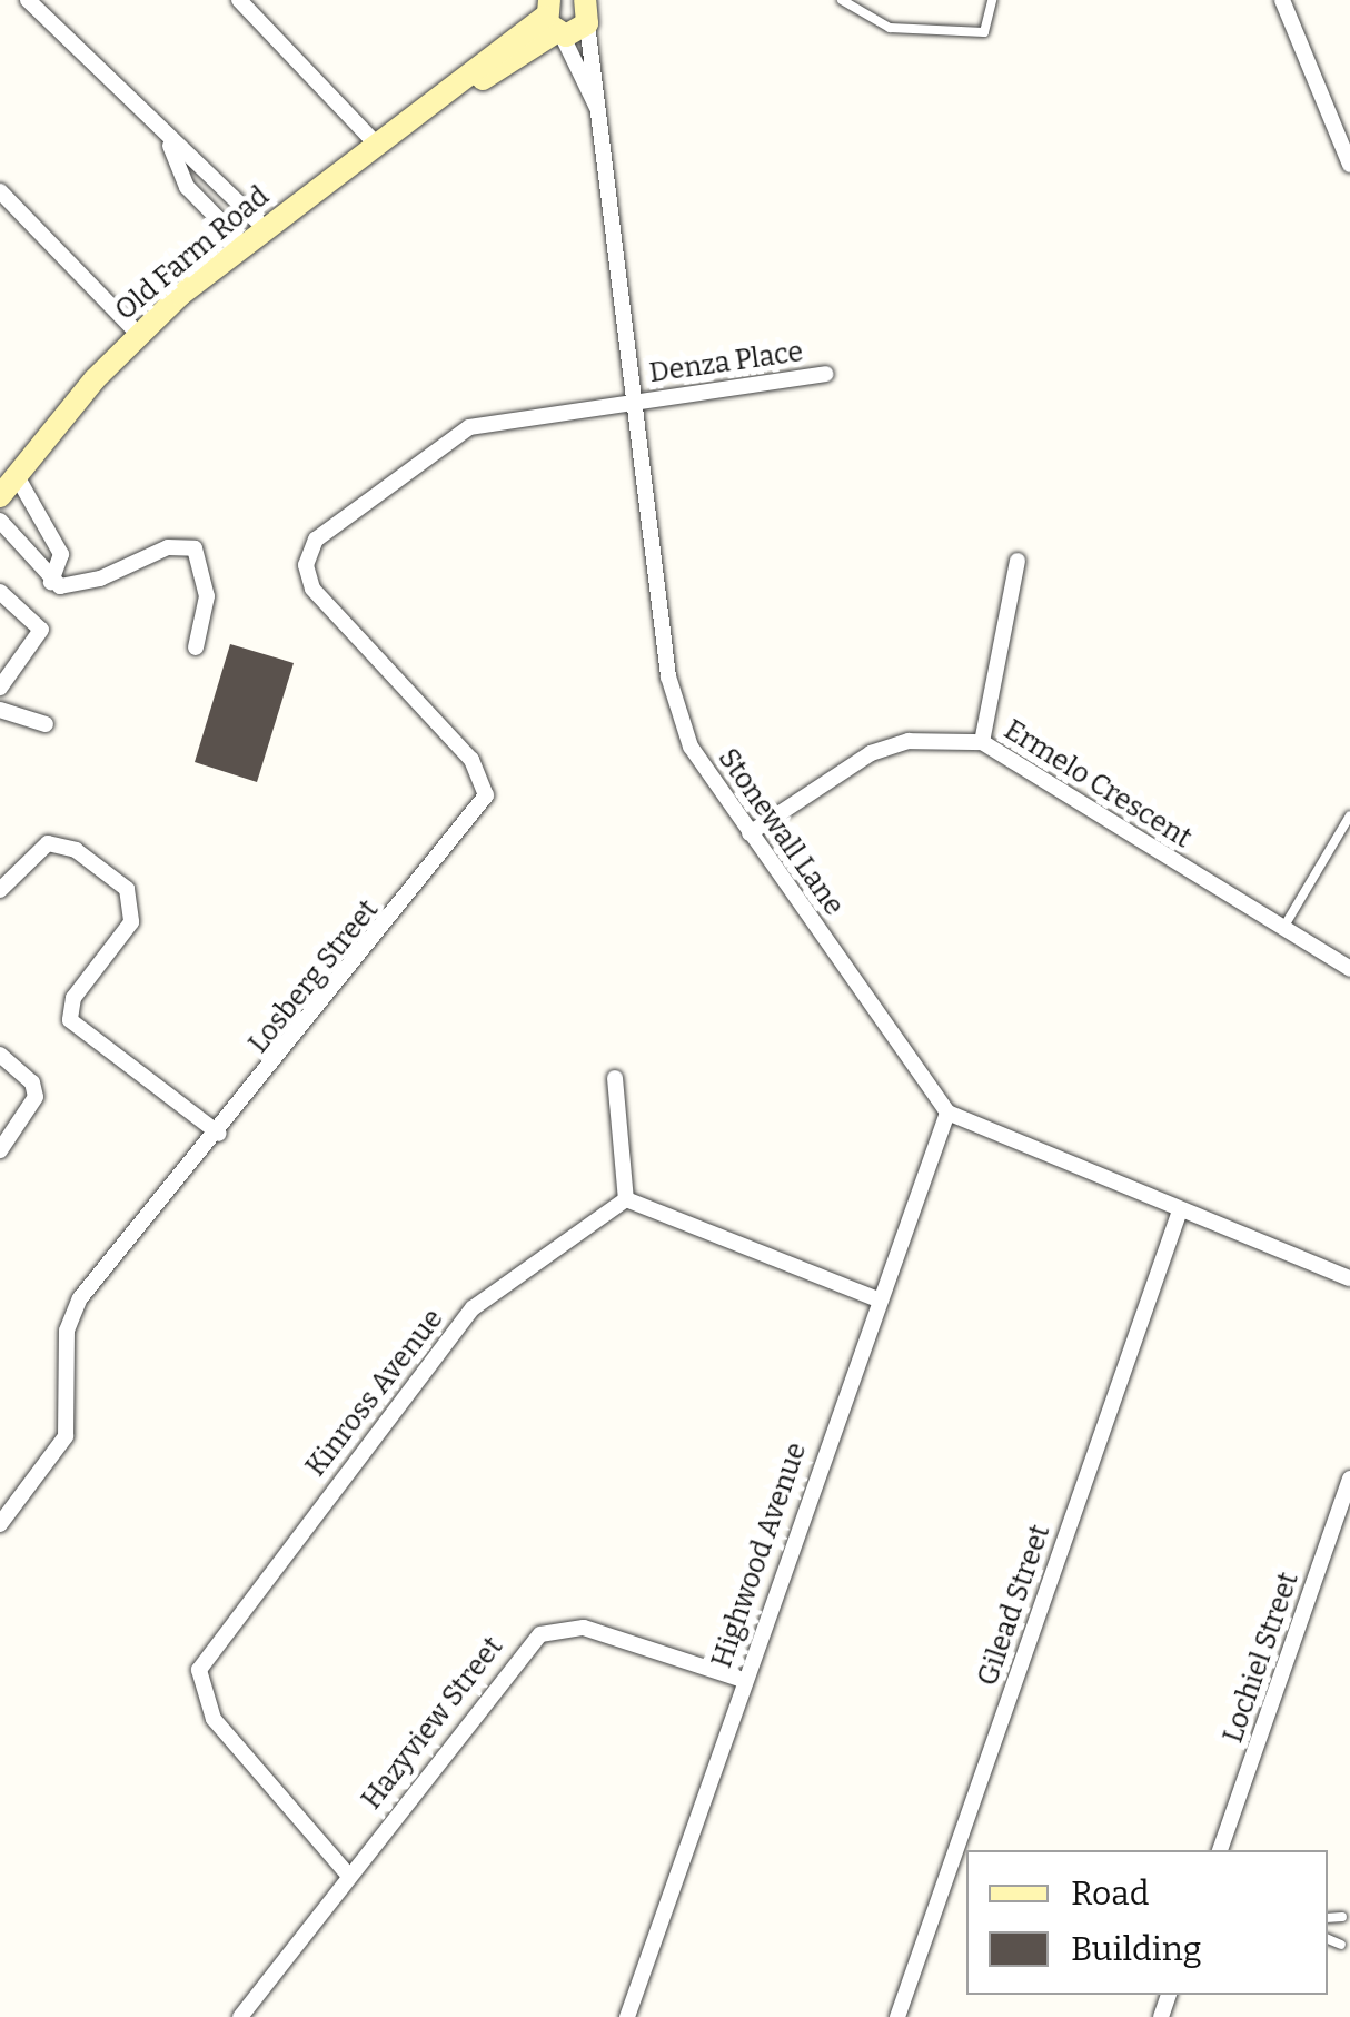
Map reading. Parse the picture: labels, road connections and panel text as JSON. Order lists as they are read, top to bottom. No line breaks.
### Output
{"streets":{"street":["Old Farm Road","Denza Place","Ermelo Crescent","Stonewall Lane","Losberg Street","Kinross Avenue","Highwood Avenue","Gilead Street","Lochiel Street","Hazyview Street"]},"crossings":[["Old Farm Road","Stonewall Lane"],["Denza Place","Stonewall Lane"],["Denza Place","Losberg Street"],["Ermelo Crescent","Stonewall Lane"],["Stonewall Lane","Highwood Avenue"],["Kinross Avenue","Hazyview Street"],["Highwood Avenue","Hazyview Street"]],"legend":["Road","Building"]}
